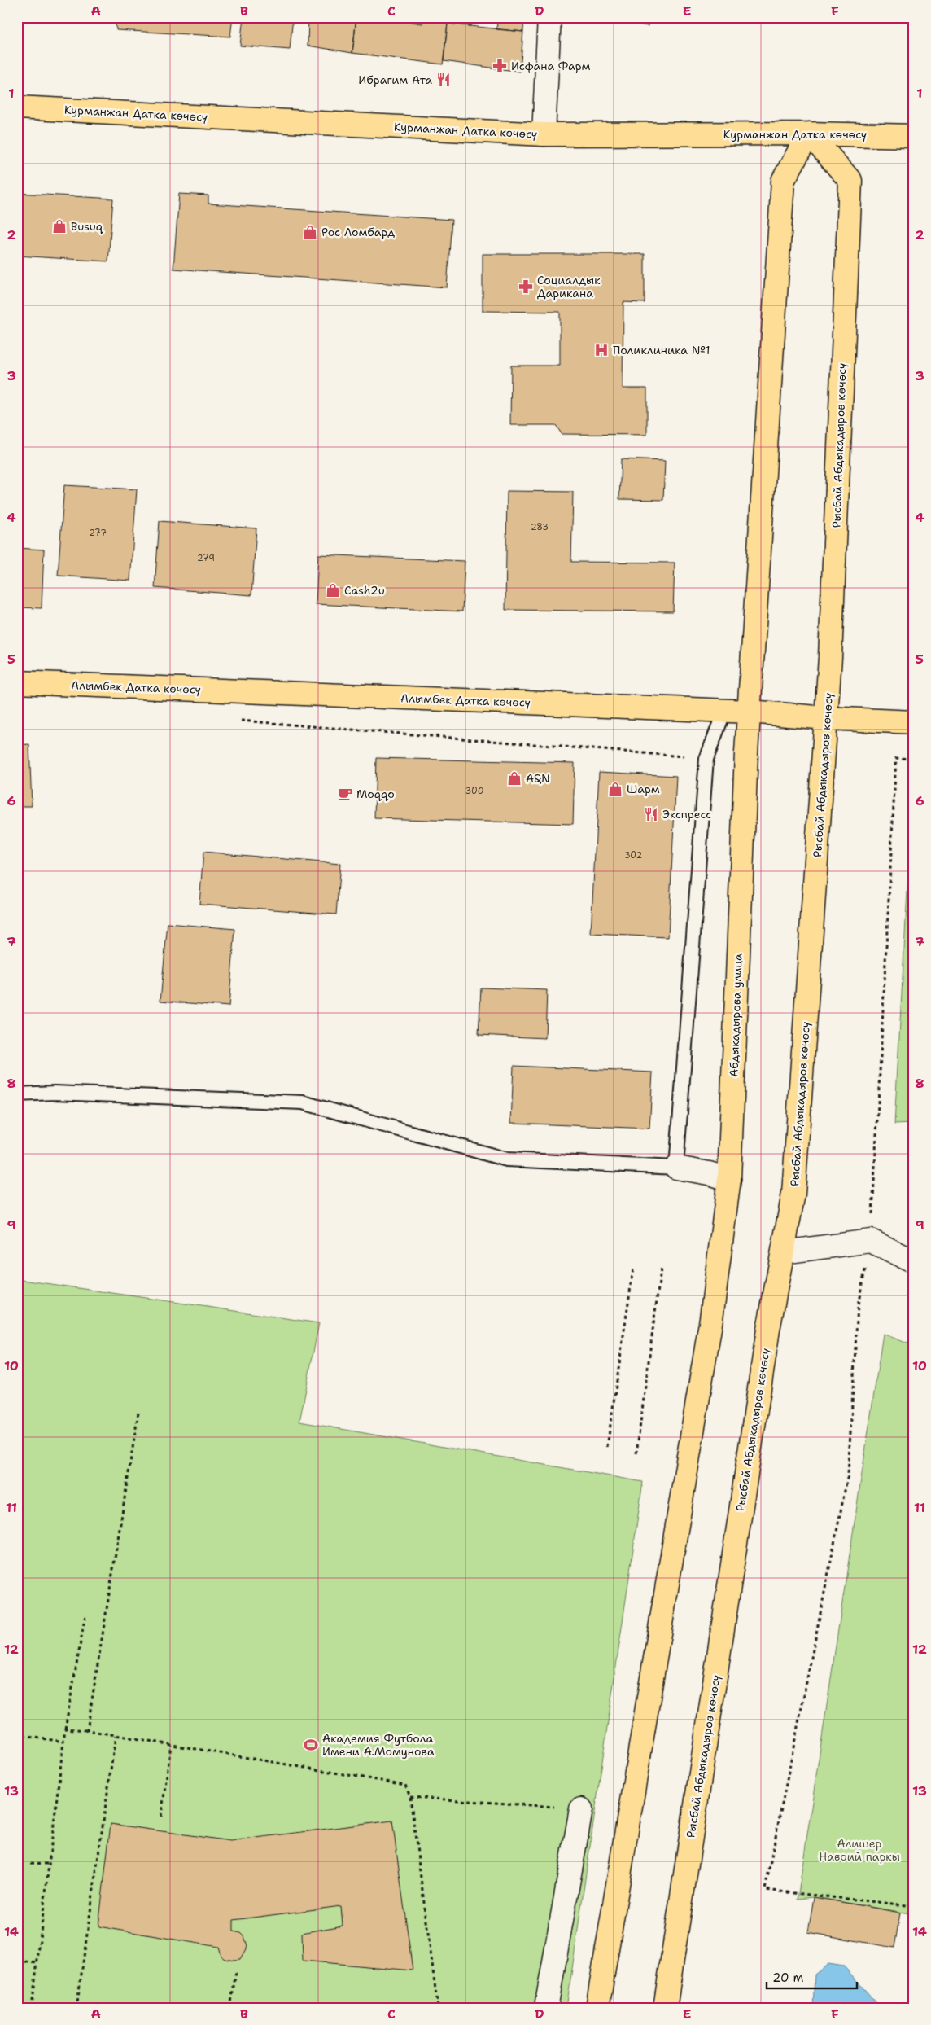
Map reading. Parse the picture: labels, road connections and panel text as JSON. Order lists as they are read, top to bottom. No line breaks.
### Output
{"streets":{"main road":["Курманжан Датка көчөсү","Рысбай Абдыкадыров көчөсү","Алымбек Датка көчөсү","Абдыкадырова улица"]},"crossings":[["Курманжан Датка көчөсү","Рысбай Абдыкадыров көчөсү"],["Рысбай Абдыкадыров көчөсү","Алымбек Датка көчөсү"],["Алымбек Датка көчөсү","Абдыкадырова улица"]],"parks":["Алишер Навоий паркы"],"places":{"pharmacy":["Исфана Фарм","Социалдык Дарикана"],"restaurant":["Ибрагим Ата","Экспресс"],"shop":["Busuq","Рос Ломбард","Cash2u","A&N","Шарм"],"hospital":["Поликлиника №1"],"cafe":["Moqqo"],"sports":["Академия Футбола Имени А.Момунова"]},"house_numbers":["283","277","279","300","302"],"scale_bar":"20 m","grid":{"columns":["A","B","C","D","E","F"],"rows":["1","2","3","4","5","6","7","8","9","10","11","12","13","14"]}}
